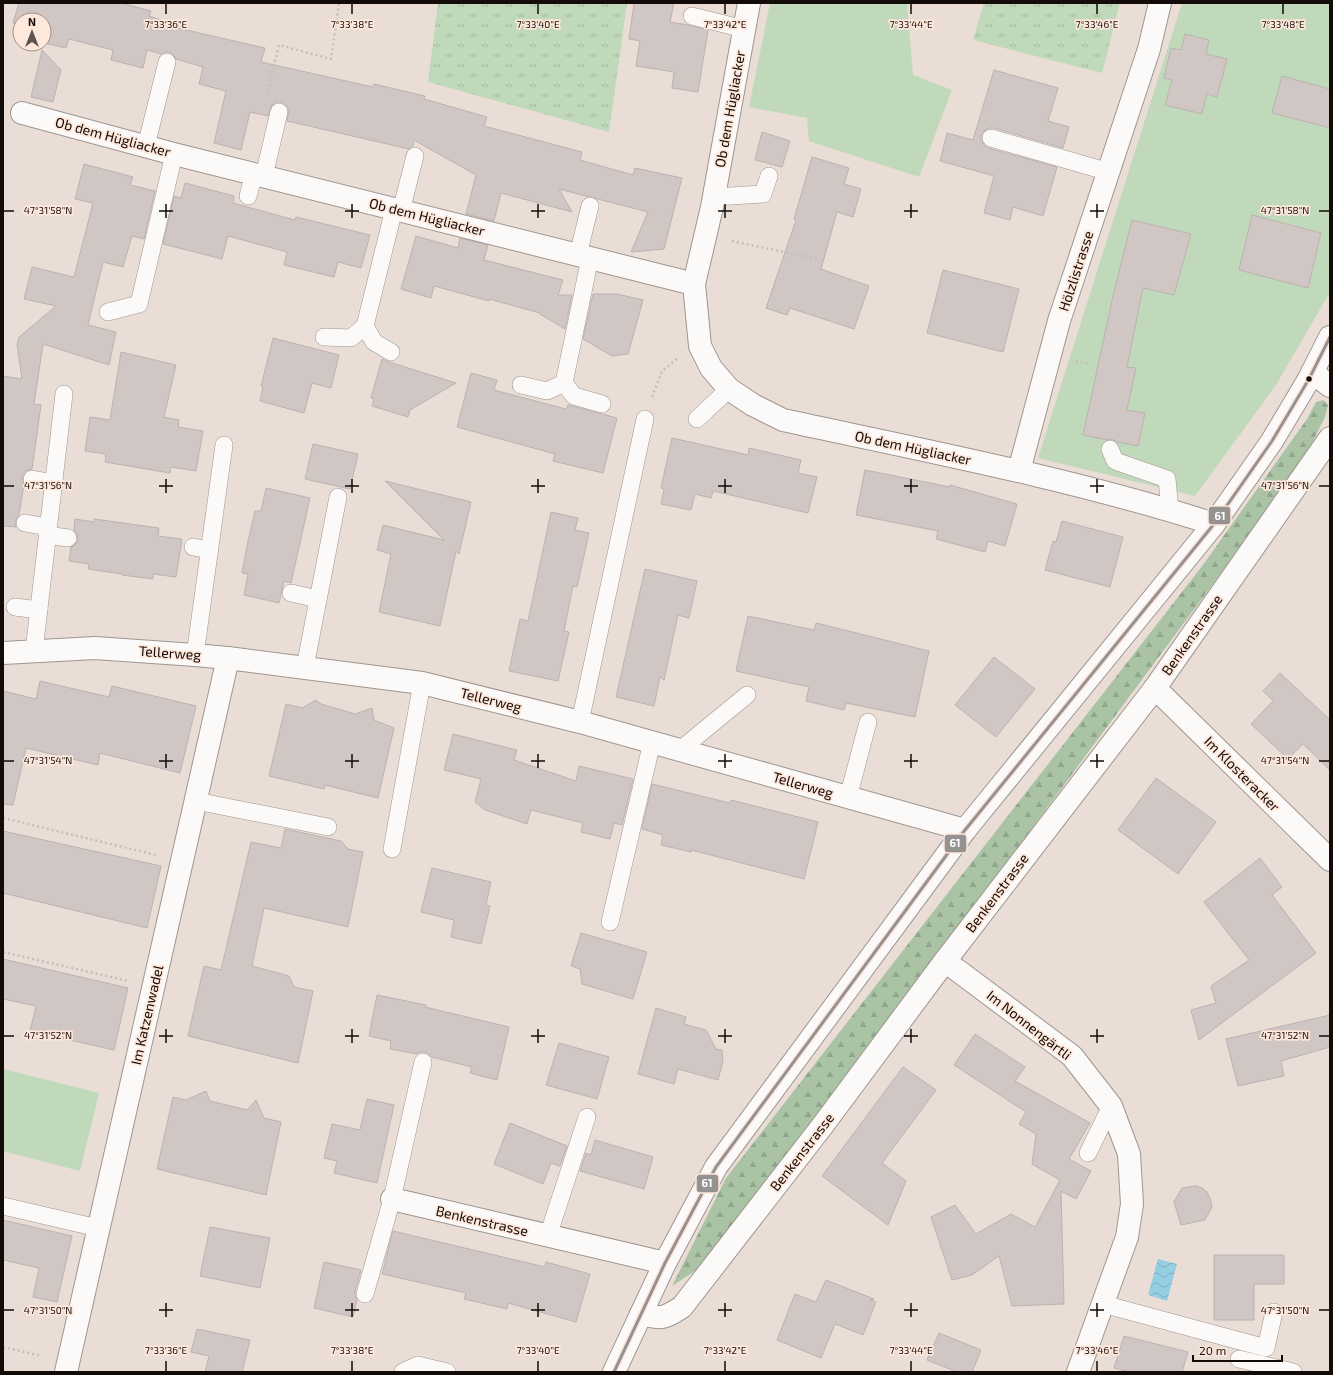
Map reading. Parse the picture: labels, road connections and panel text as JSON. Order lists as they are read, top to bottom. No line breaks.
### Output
{"streets":{"street":["Ob dem Hügliacker","Hölzlistrasse","Benkenstrasse","Tellerweg","Im Klosteracker","Im Katzenwadel","Im Nonnengärtli"]},"crossings":[["Ob dem Hügliacker","Hölzlistrasse"],["Benkenstrasse","Im Klosteracker"],["Benkenstrasse","Im Nonnengärtli"],["Tellerweg","Im Katzenwadel"]],"lines":["transit line 61"],"scale_bar":"20 m","north":"top","coordinates":["7°33'36\"E","7°33'38\"E","7°33'40\"E","7°33'42\"E","7°33'44\"E","7°33'46\"E","7°33'48\"E","47°31'58\"N","47°31'56\"N","47°31'54\"N","47°31'52\"N","47°31'50\"N"]}
